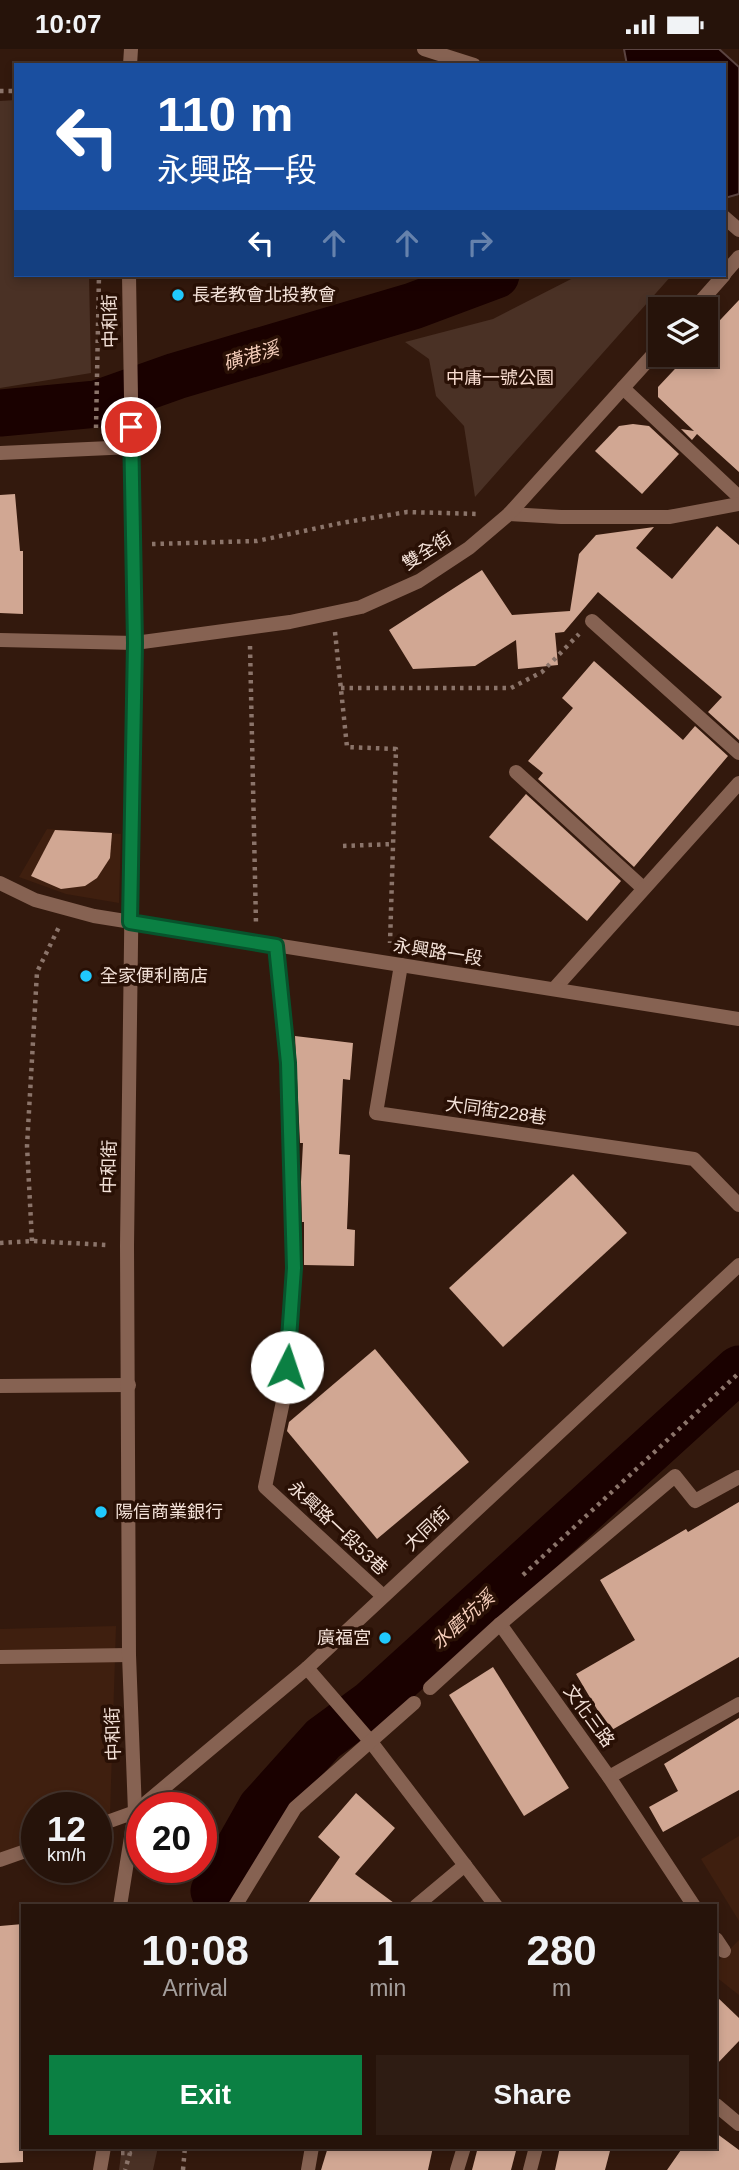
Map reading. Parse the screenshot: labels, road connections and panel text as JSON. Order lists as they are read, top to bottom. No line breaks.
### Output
{"streets":{"street":["中和街","雙全街","永興路一段","大同街228巷","永興路一段53巷","大同街","文化三路"]},"crossings":[["中和街","雙全街"],["中和街","永興路一段"],["永興路一段","大同街228巷"],["永興路一段","永興路一段53巷"],["永興路一段53巷","大同街"]],"water":["磺港溪","水磨坑溪"],"parks":["中庸一號公園"],"places":["長老教會北投教會","全家便利商店","陽信商業銀行","廣福宮"],"page":{"status":"10:07","turn":["110 m","永興路一段"],"speed":"12 km/h","limit":"20","eta":["10:08","Arrival","1","min","280","m"],"buttons":["Exit","Share"]}}
